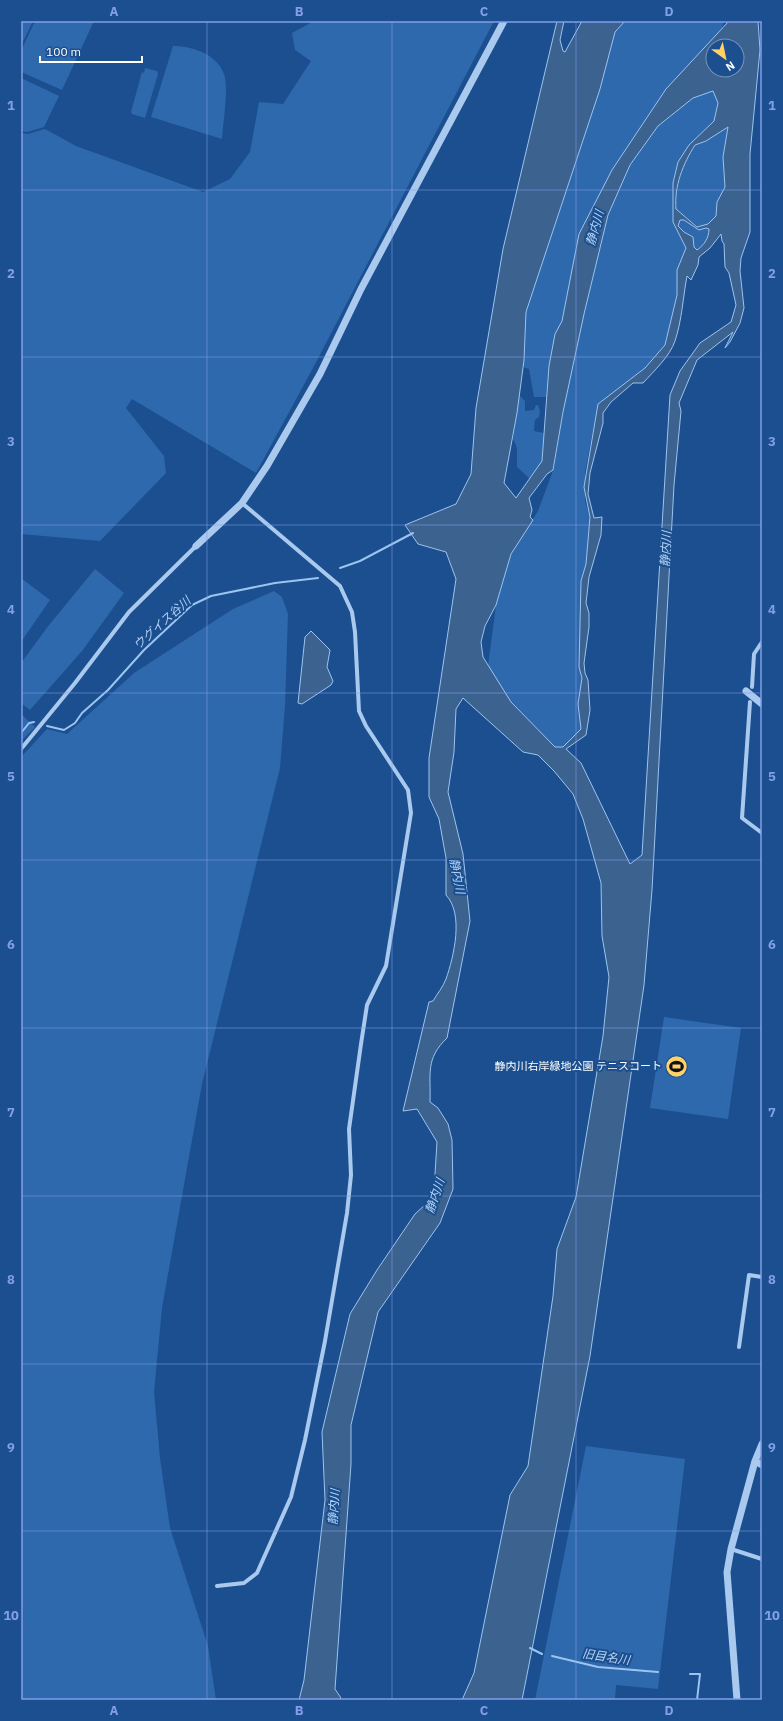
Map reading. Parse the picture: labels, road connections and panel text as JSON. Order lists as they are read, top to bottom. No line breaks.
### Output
{"water":["静内川","ウグイス谷川","旧目名川"],"places":{"sports":["静内川右岸緑地公園 テニスコート"]},"scale_bar":"100 m","north":"bottom right","grid":{"columns":["A","B","C","D"],"rows":["1","2","3","4","5","6","7","8","9","10"]}}
